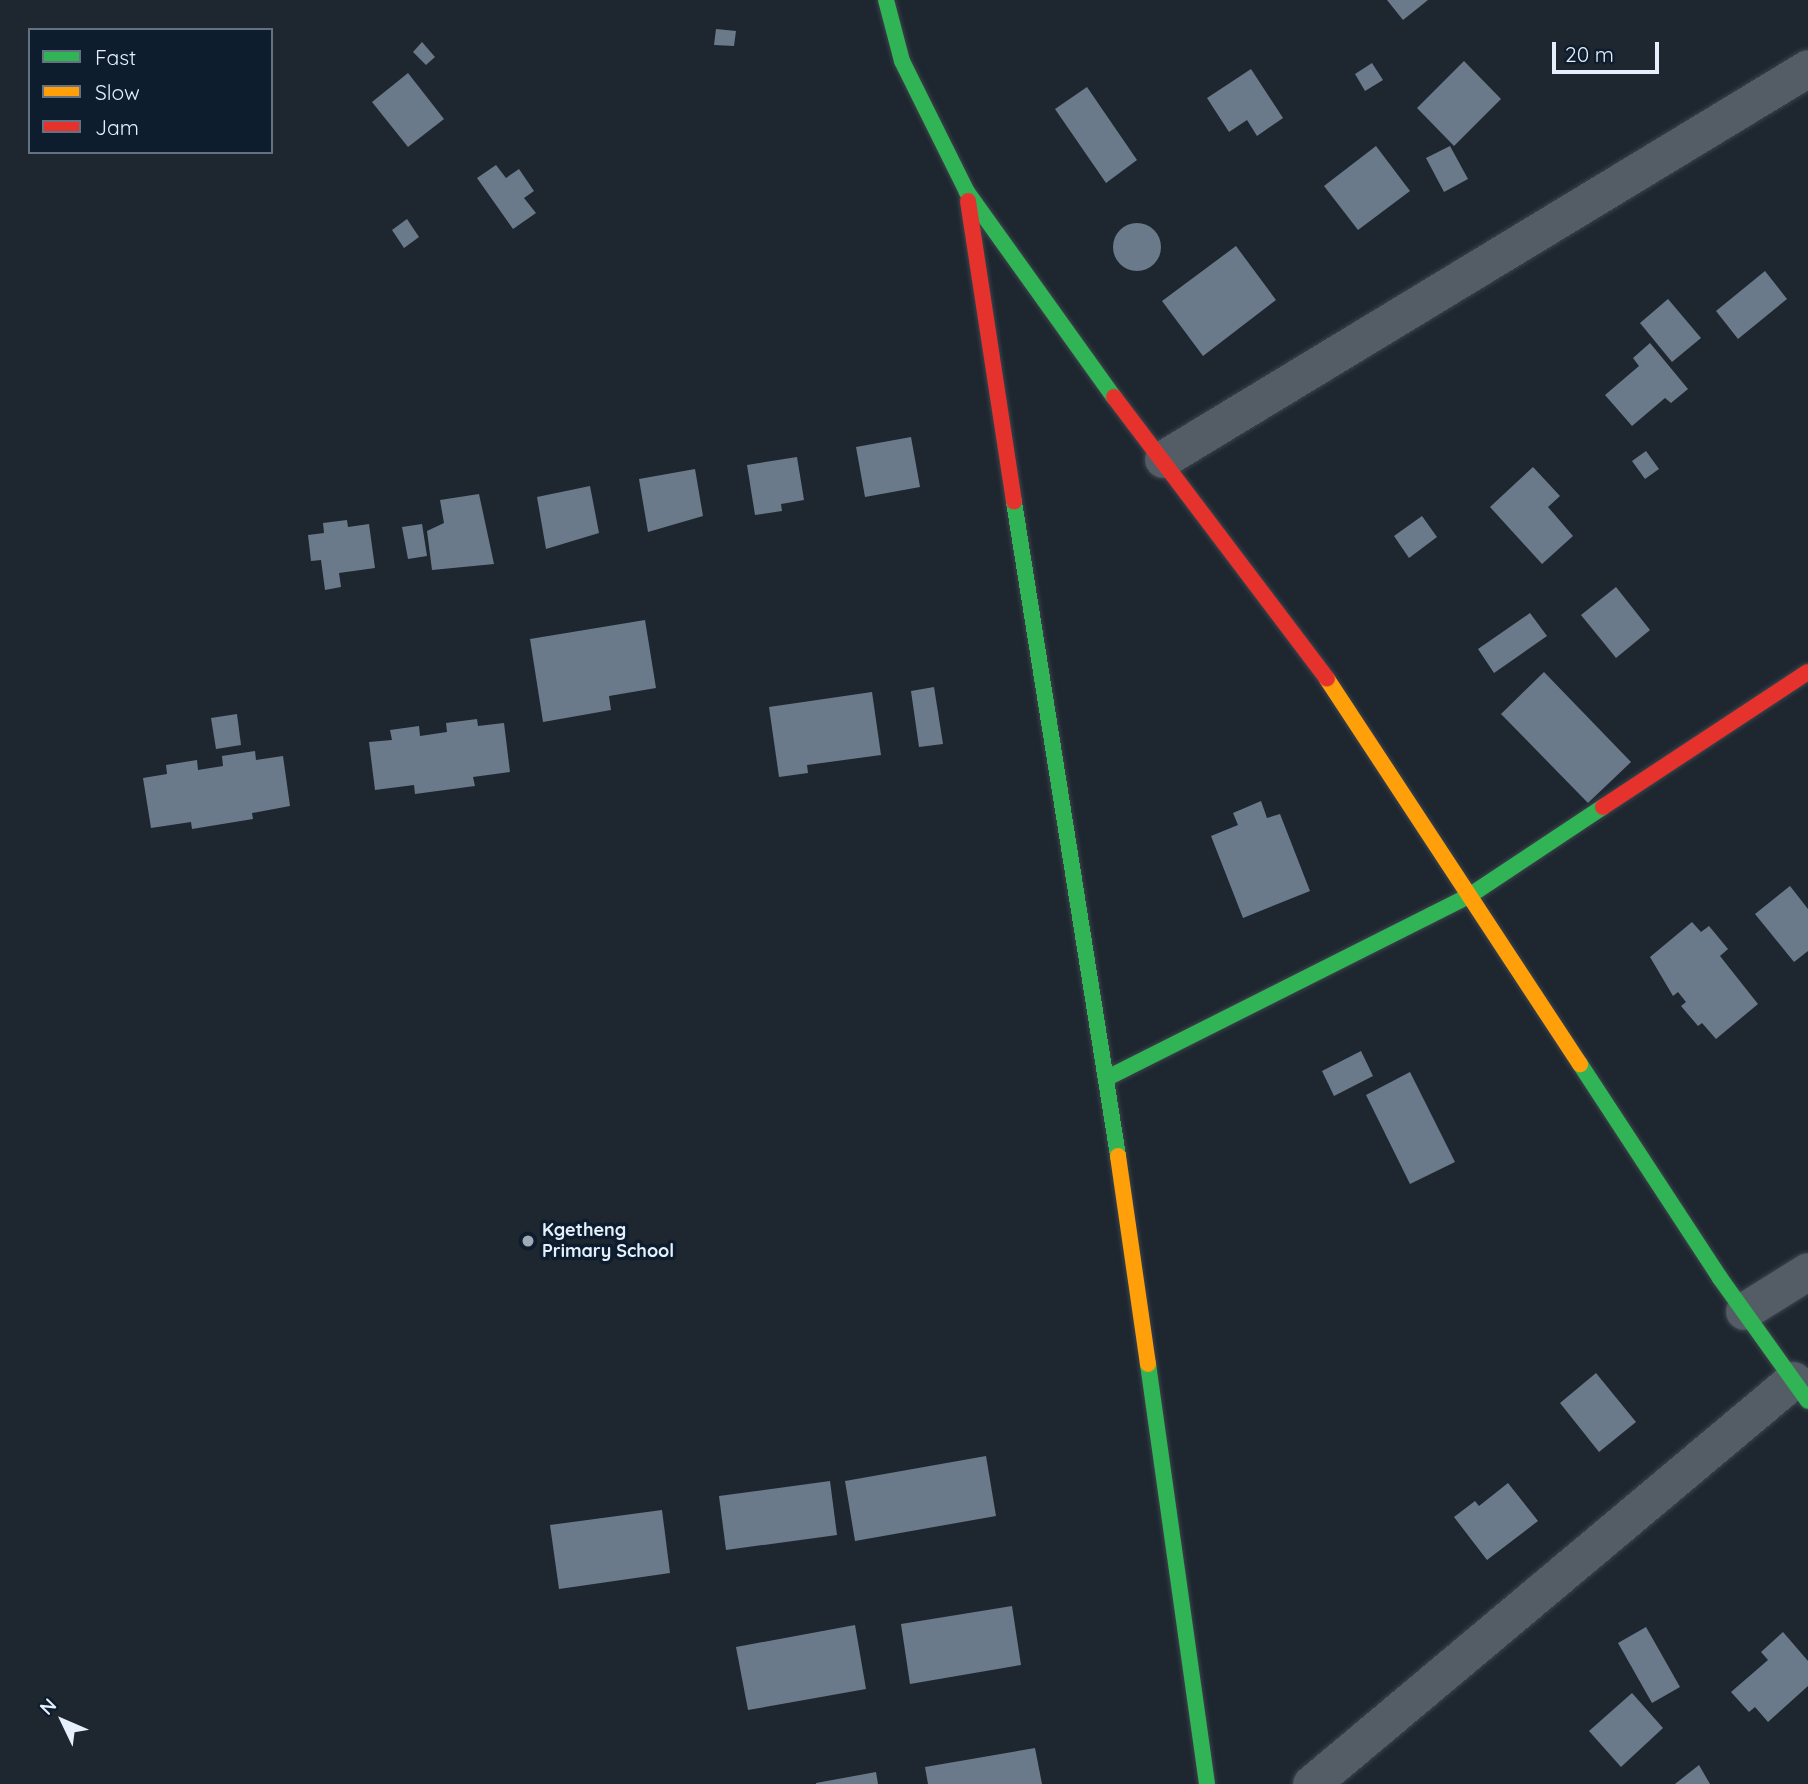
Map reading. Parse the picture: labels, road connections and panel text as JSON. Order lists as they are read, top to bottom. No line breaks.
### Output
{"places":["Kgetheng Primary School"],"legend":["Fast","Slow","Jam"],"scale_bar":"20 m","north":"top left"}
